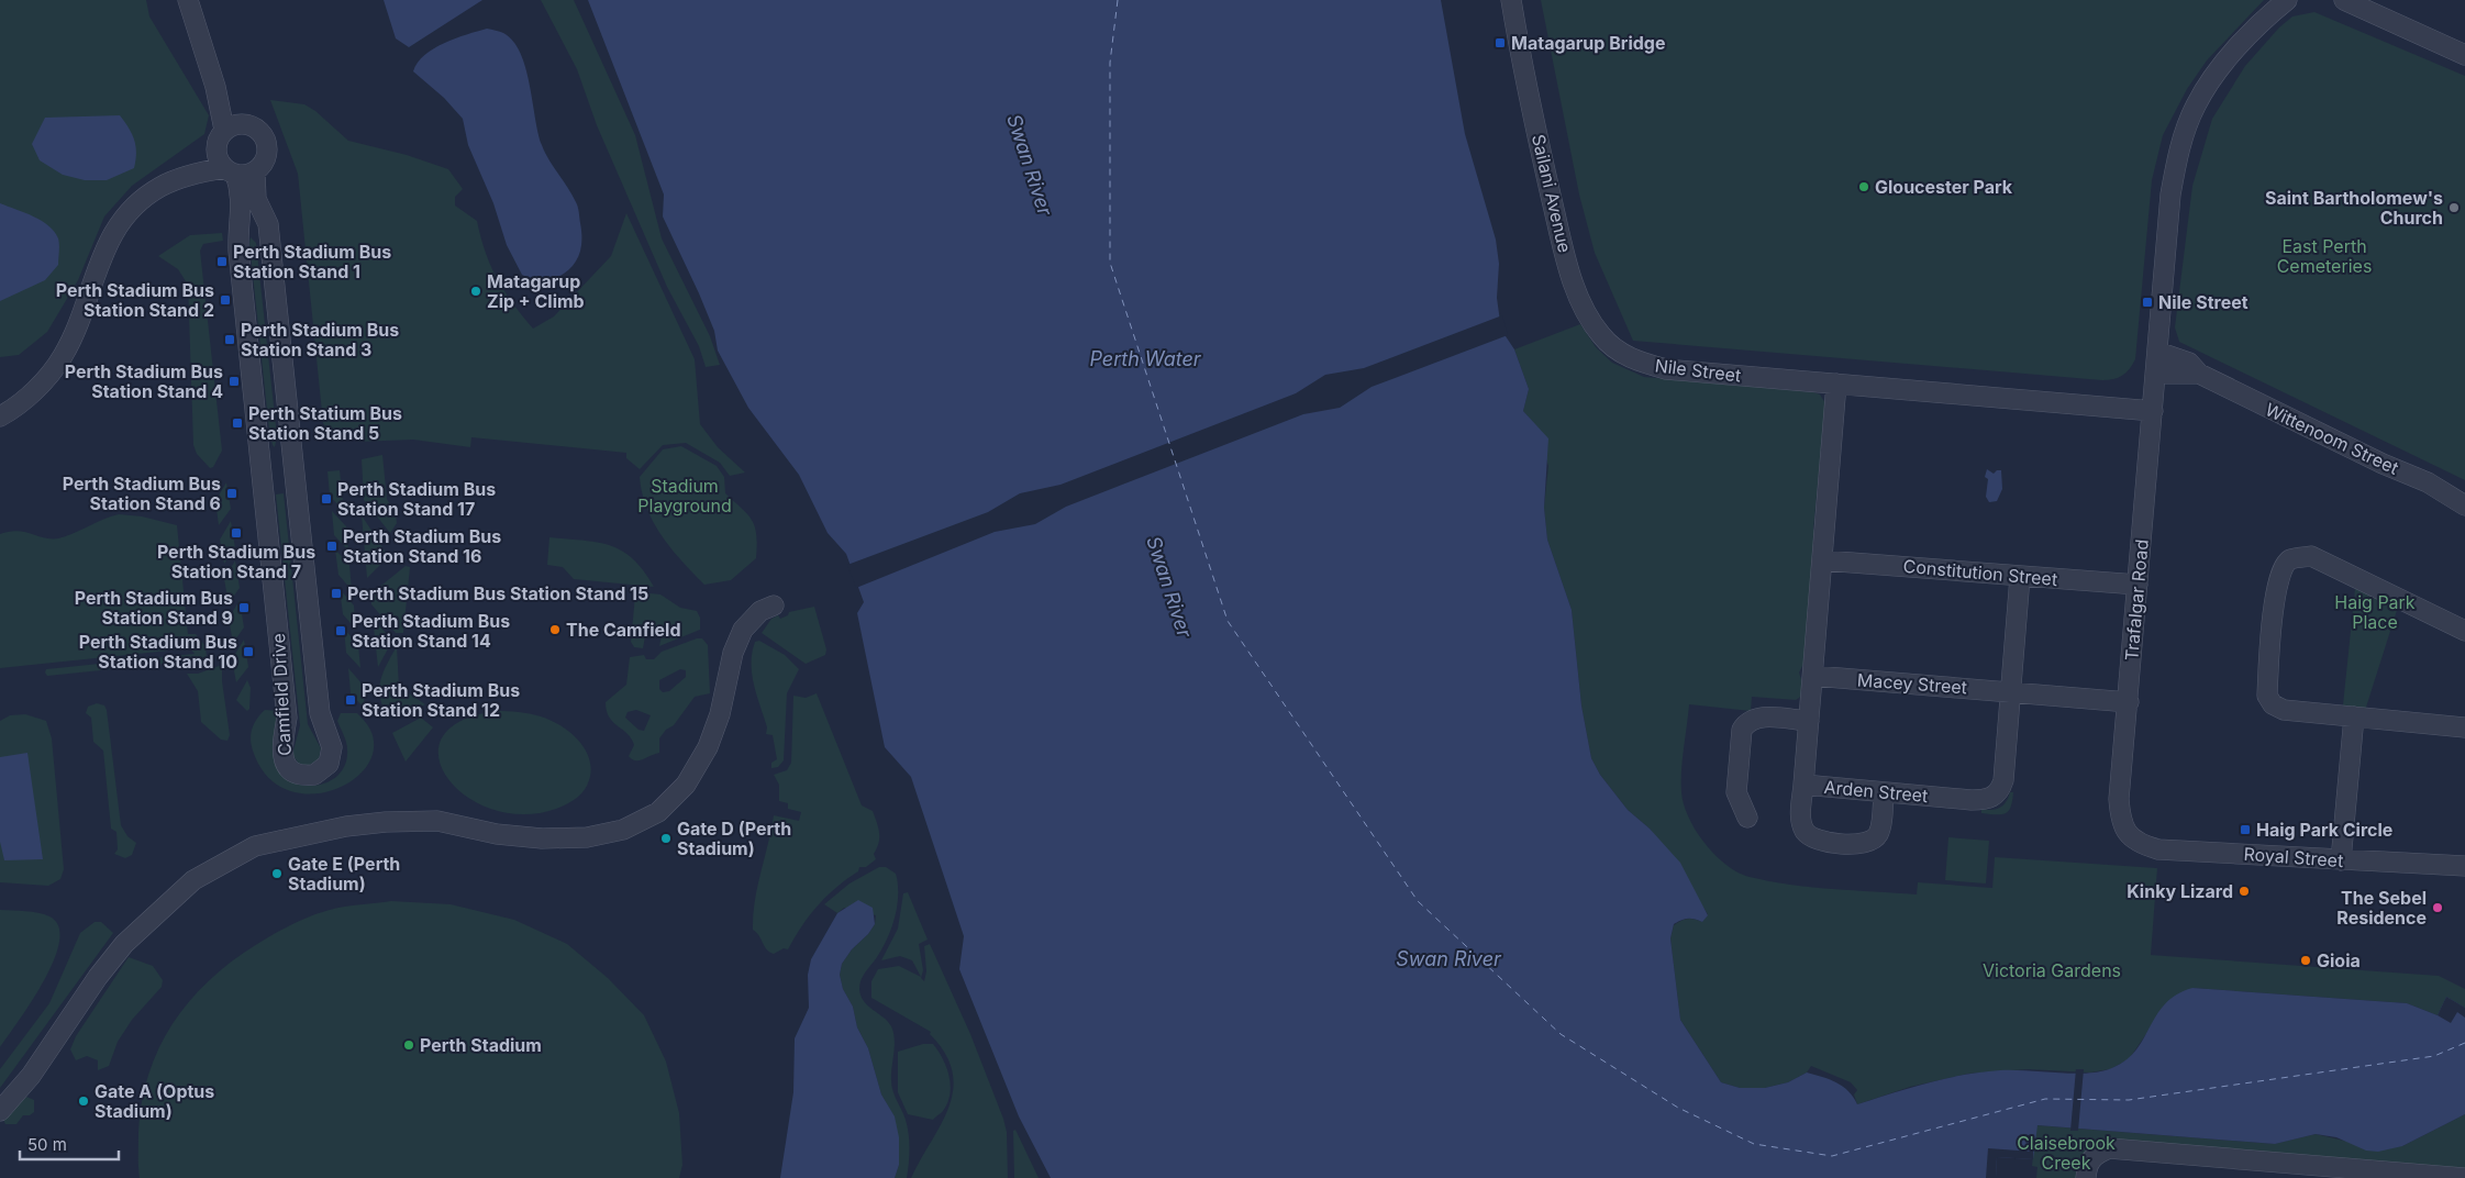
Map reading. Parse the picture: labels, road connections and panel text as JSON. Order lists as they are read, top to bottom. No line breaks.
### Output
{"streets":{"street":["Sailani Avenue","Nile Street","Wittenoom Street","Constitution Street","Trafalgar Road","Macey Street","Camfield Drive","Arden Street","Royal Street"]},"crossings":[["Sailani Avenue","Nile Street"],["Nile Street","Trafalgar Road"],["Nile Street","Arden Street"],["Wittenoom Street","Trafalgar Road"],["Constitution Street","Trafalgar Road"],["Constitution Street","Arden Street"],["Trafalgar Road","Macey Street"],["Trafalgar Road","Royal Street"],["Macey Street","Arden Street"]],"water":["Swan River","Perth Water"],"parks":["East Perth Cemeteries","Stadium Playground","Haig Park Place","Victoria Gardens","Claisebrook Creek"],"places":{"transit":["Matagarup Bridge","Perth Stadium Bus Station Stand 1","Perth Stadium Bus Station Stand 2","Nile Street","Perth Stadium Bus Station Stand 3","Perth Stadium Bus Station Stand 4","Perth Statium Bus Station Stand 5","Perth Stadium Bus Station Stand 6","Perth Stadium Bus Station Stand 17","Perth Stadium Bus Station Stand 7","Perth Stadium Bus Station Stand 16","Perth Stadium Bus Station Stand 15","Perth Stadium Bus Station Stand 9","Perth Stadium Bus Station Stand 14","Perth Stadium Bus Station Stand 10","Perth Stadium Bus Station Stand 12","Haig Park Circle"],"other":["Gloucester Park","Saint Bartholomew's Church","Matagarup Zip + Climb","The Camfield","Gate D (Perth Stadium)","Gate E (Perth Stadium)","Kinky Lizard","The Sebel Residence","Gioia","Perth Stadium","Gate A (Optus Stadium)"]},"scale_bar":"50 m"}
